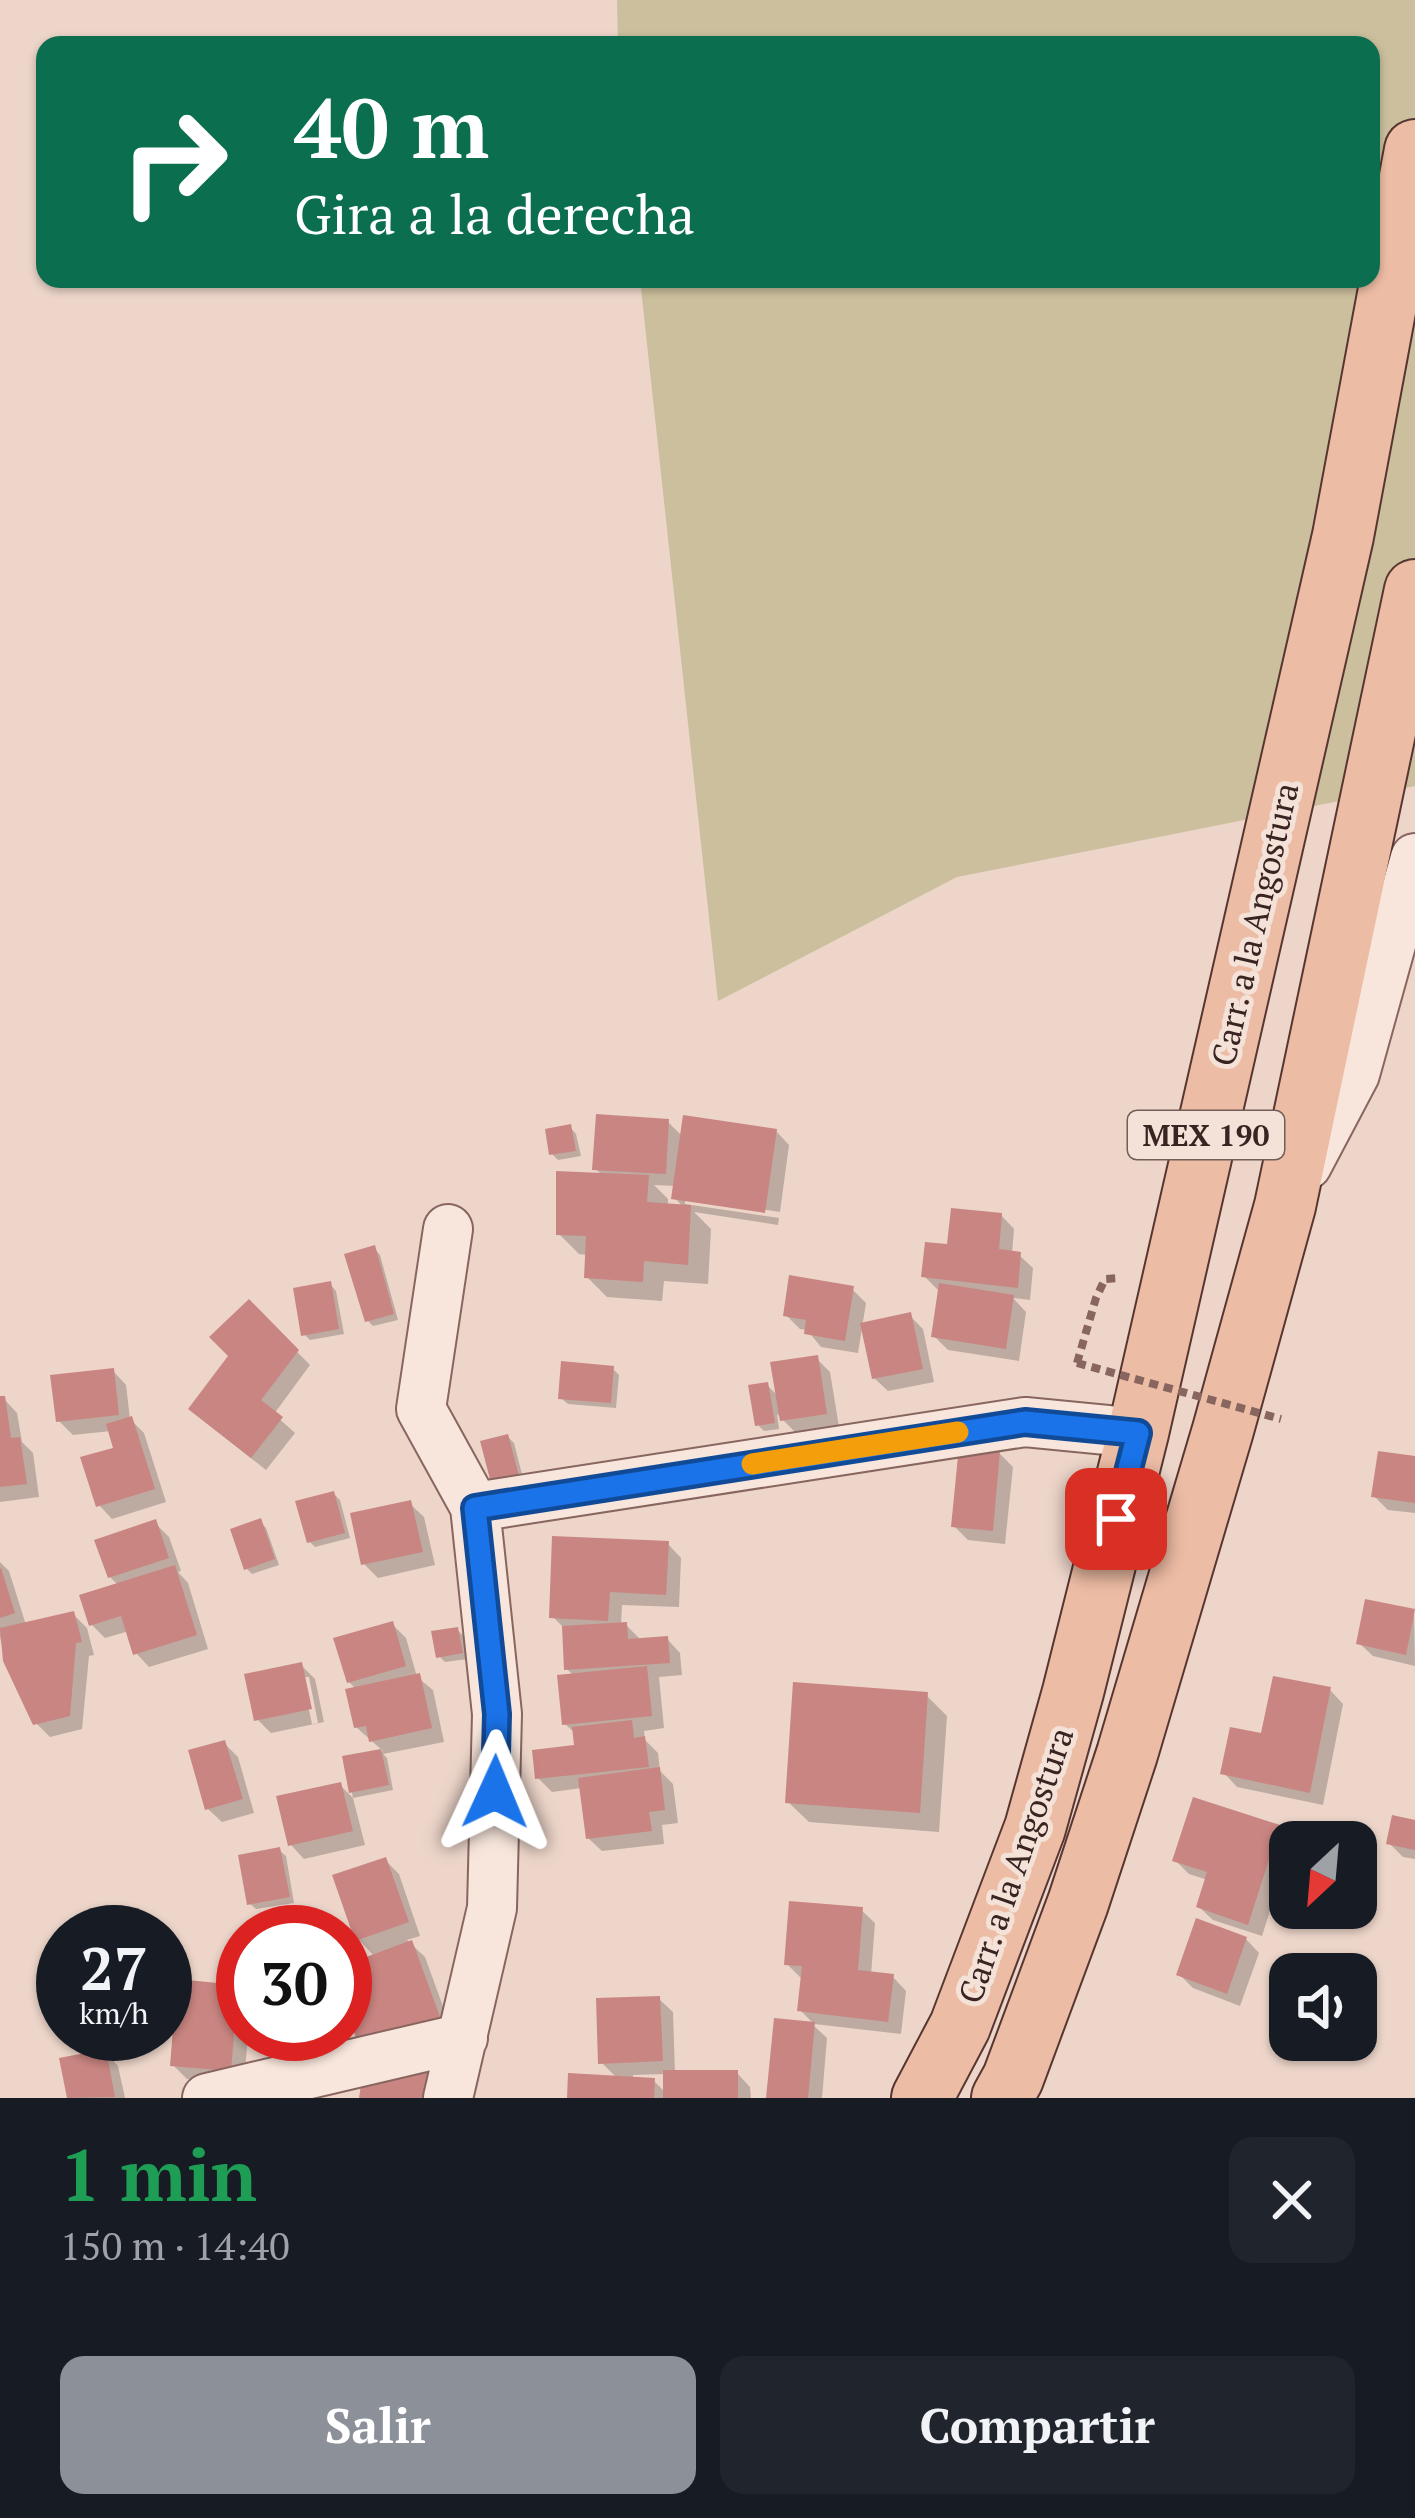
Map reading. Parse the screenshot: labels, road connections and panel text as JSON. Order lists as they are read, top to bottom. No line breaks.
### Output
{"streets":{"main road":["Carr. a la Angostura","MEX 190"]},"north":"bottom left","page":{"turn":["40 m","Gira a la derecha"],"speed":"27 km/h","limit":"30","heading":["1 min","150 m · 14:40"],"buttons":["Salir","Compartir"]}}
